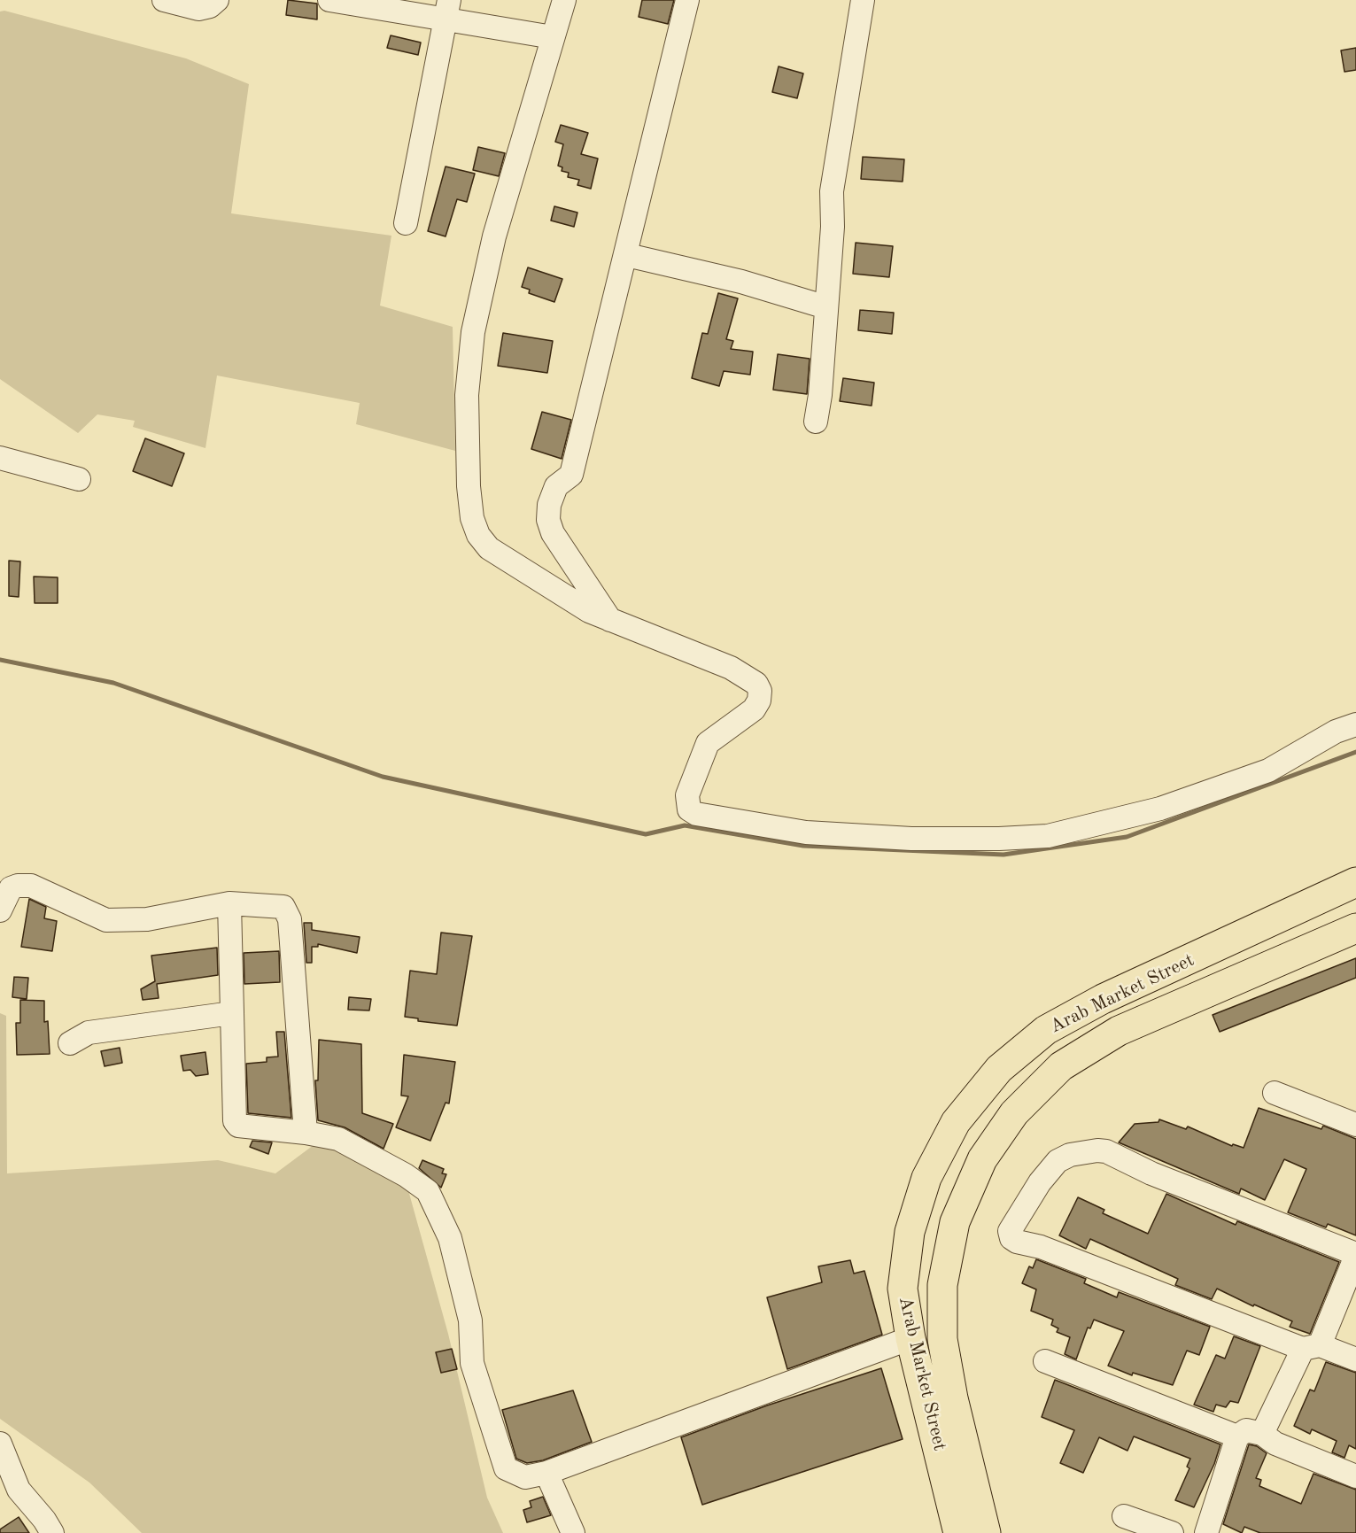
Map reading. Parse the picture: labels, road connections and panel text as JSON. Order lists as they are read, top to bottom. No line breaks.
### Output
{"streets":{"main road":["Arab Market Street"]}}
